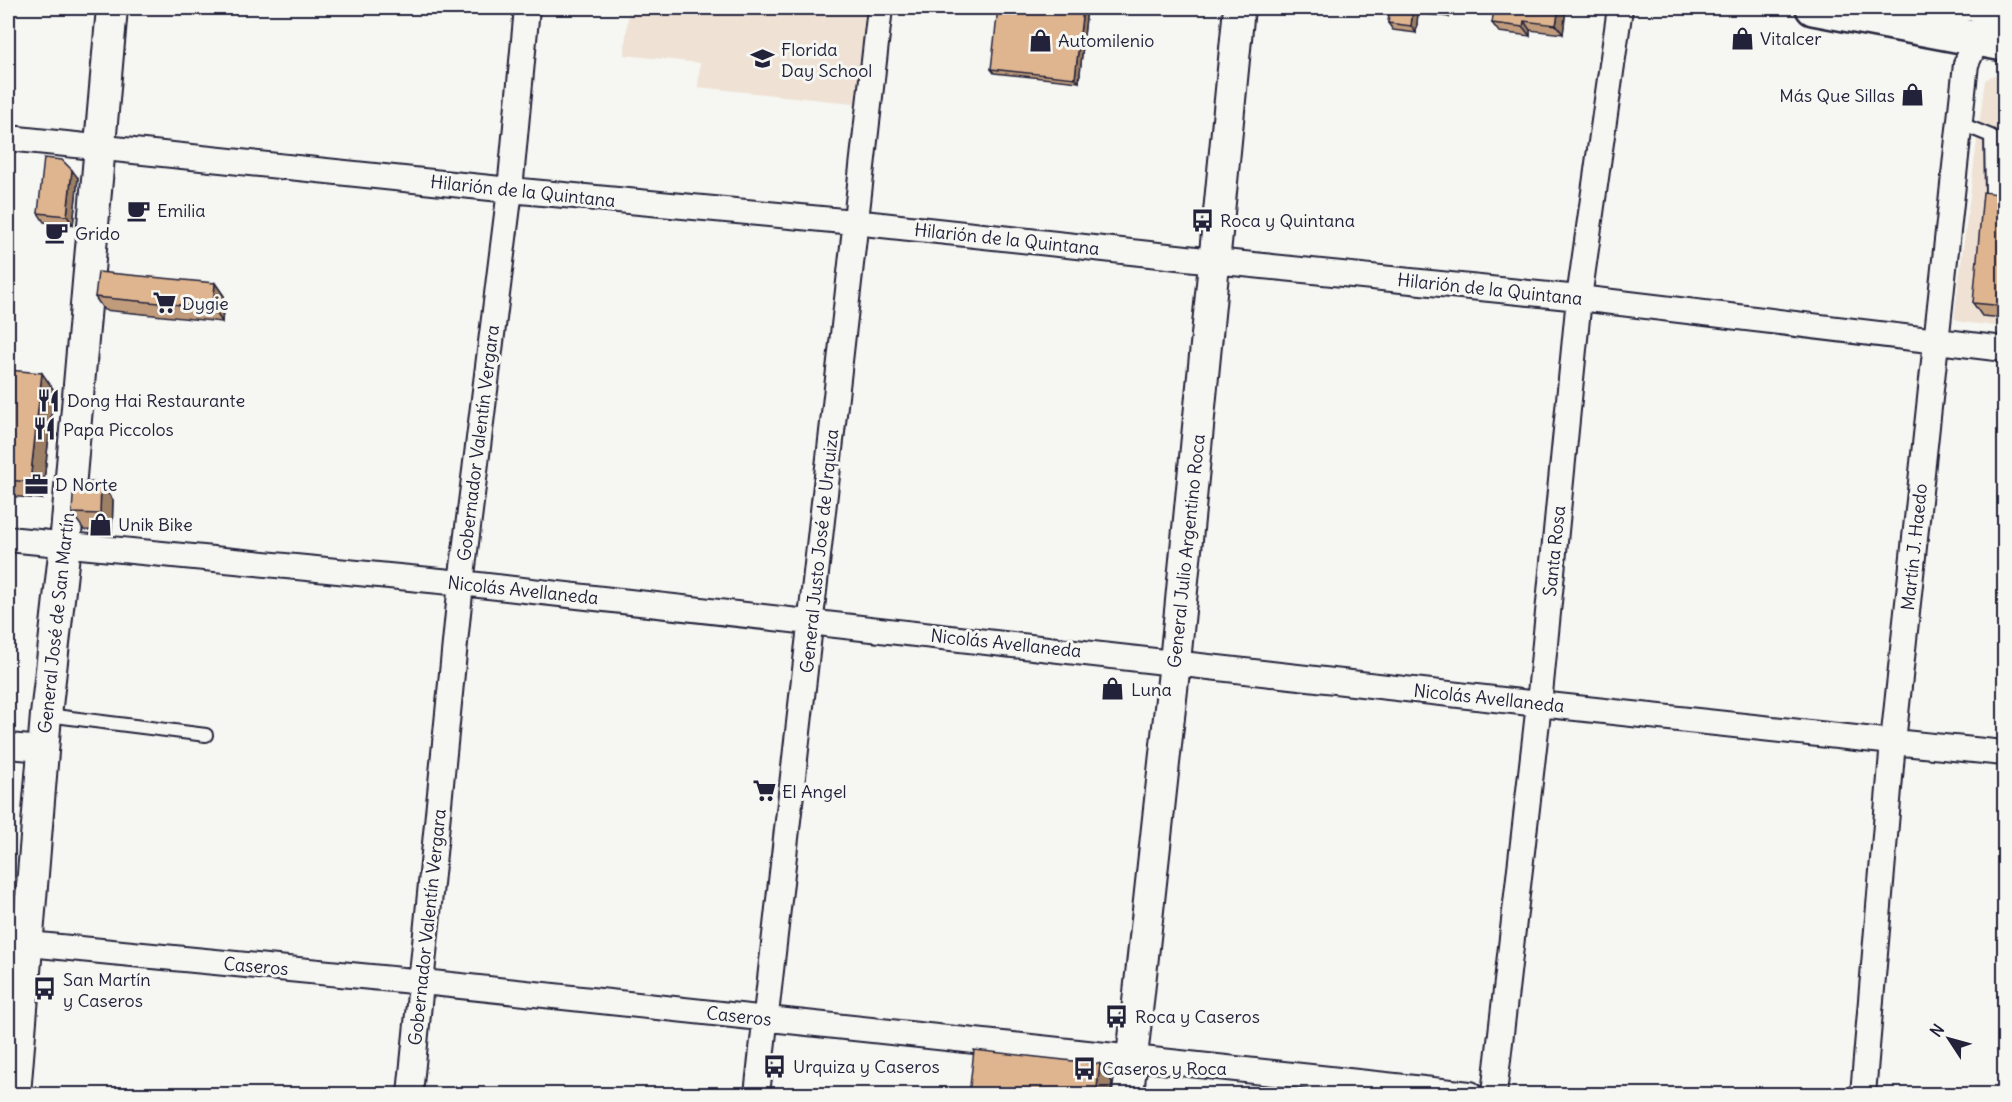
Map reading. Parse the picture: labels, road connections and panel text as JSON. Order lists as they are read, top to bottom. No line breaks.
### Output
{"streets":{"street":["Hilarión de la Quintana","Gobernador Valentín Vergara","Martín J. Haedo","General Justo José de Urquiza","General Julio Argentino Roca","Santa Rosa","Nicolás Avellaneda","General José de San Martín","Caseros"]},"crossings":[["Hilarión de la Quintana","Gobernador Valentín Vergara"],["Hilarión de la Quintana","Martín J. Haedo"],["Hilarión de la Quintana","General Justo José de Urquiza"],["Hilarión de la Quintana","General Julio Argentino Roca"],["Hilarión de la Quintana","Santa Rosa"],["Hilarión de la Quintana","General José de San Martín"],["Gobernador Valentín Vergara","Nicolás Avellaneda"],["Gobernador Valentín Vergara","Caseros"],["Martín J. Haedo","Nicolás Avellaneda"],["General Justo José de Urquiza","Nicolás Avellaneda"],["General Justo José de Urquiza","Caseros"],["General Julio Argentino Roca","Nicolás Avellaneda"],["General Julio Argentino Roca","Caseros"],["Santa Rosa","Nicolás Avellaneda"],["Nicolás Avellaneda","General José de San Martín"],["General José de San Martín","Caseros"]],"places":{"shop":["Vitalcer","Automilenio","Más Que Sillas","Unik Bike","Luna"],"school or university":["Florida Day School"],"cafe":["Emilia","Grido"],"bus stop":["Roca y Quintana","San Martín y Caseros","Roca y Caseros","Urquiza y Caseros","Caseros y Roca"],"supermarket":["Dygie","El Angel"],"restaurant":["Dong Hai Restaurante","Papa Piccolos"],"office":["D Norte"]},"north":"top left"}
